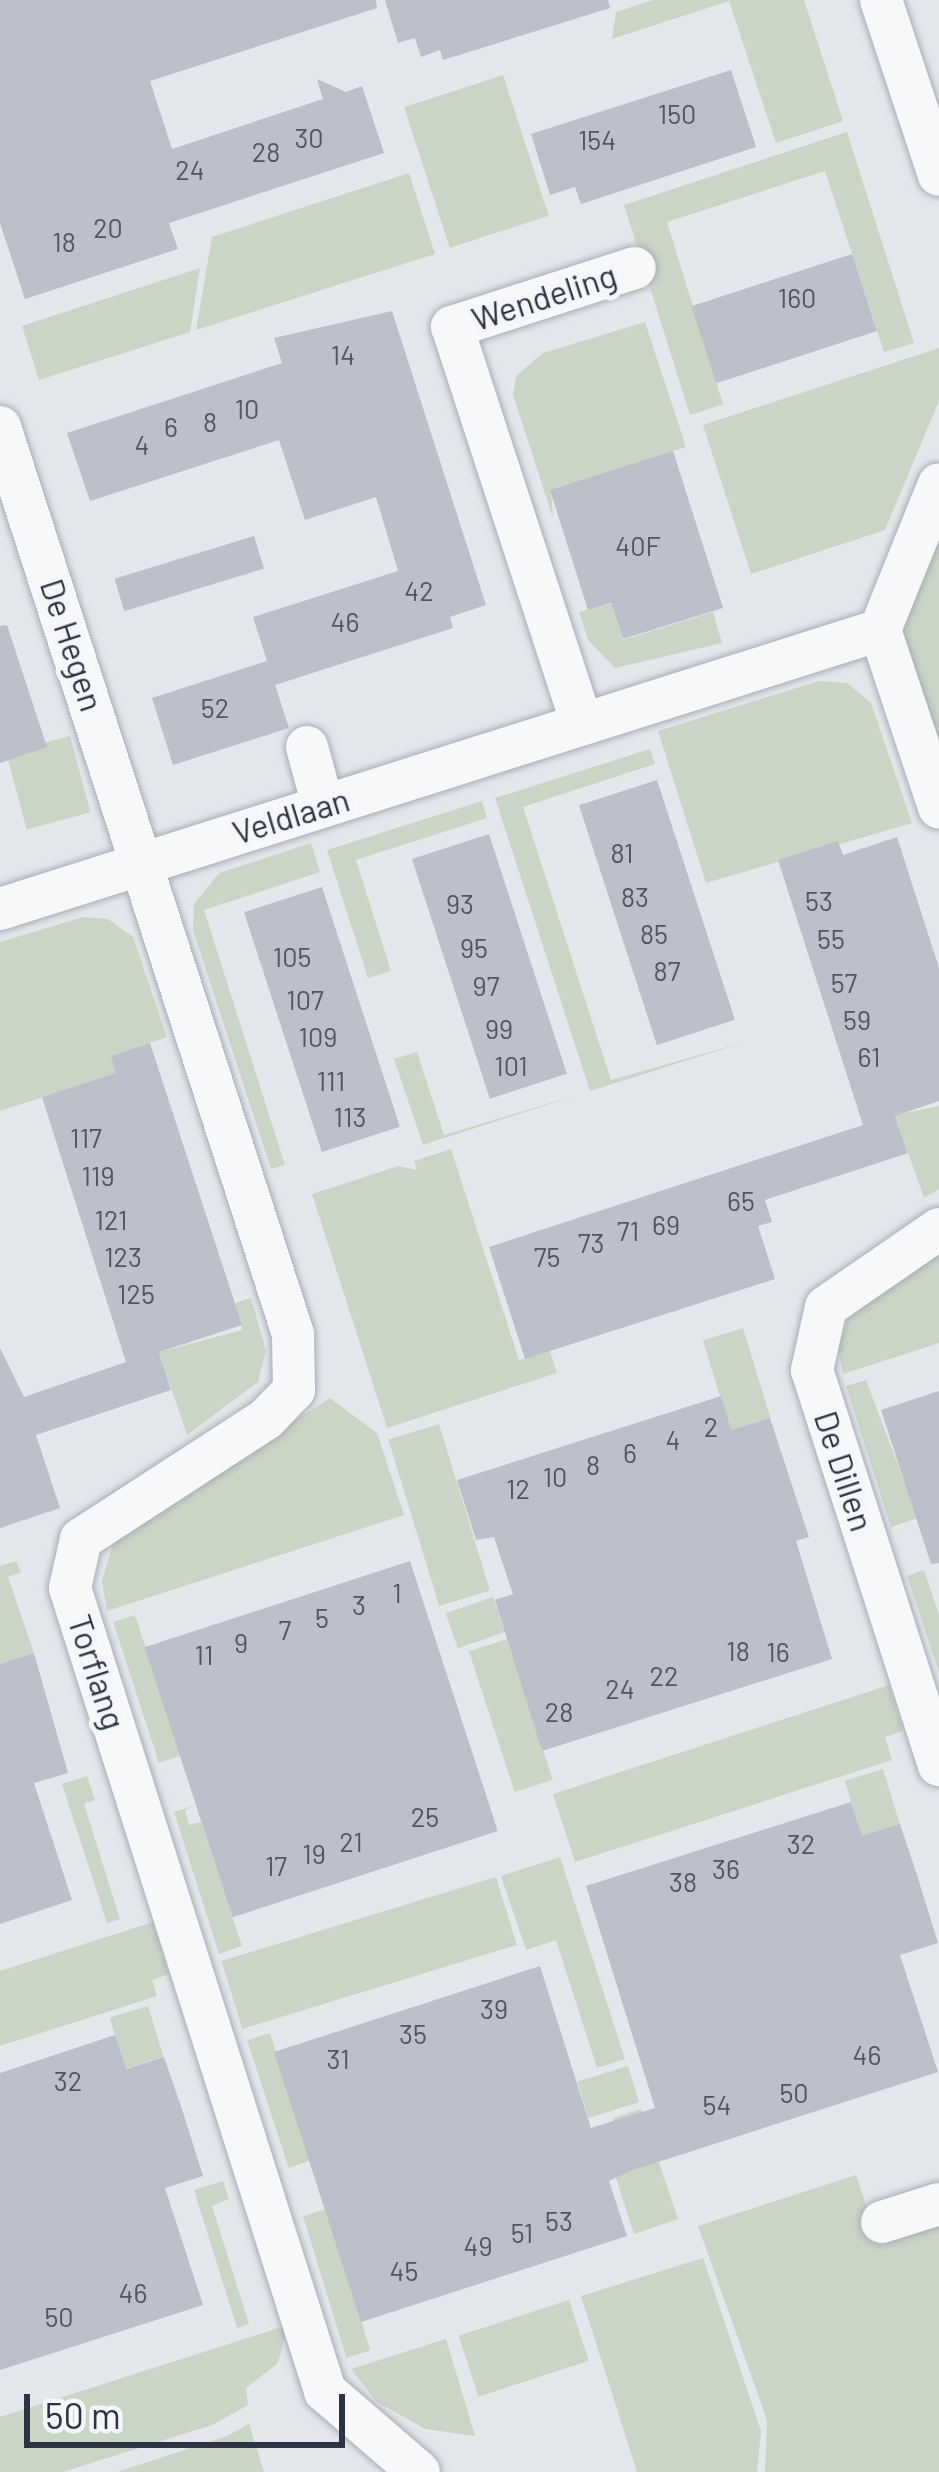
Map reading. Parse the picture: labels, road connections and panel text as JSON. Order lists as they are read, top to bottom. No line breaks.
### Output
{"streets":{"street":["Wendeling","De Hegen","Veldlaan","De Dillen","Torflang"]},"crossings":[["Wendeling","Veldlaan"],["De Hegen","Veldlaan"],["De Hegen","Torflang"],["Veldlaan","Torflang"]],"house_numbers":["150","30","154","28","24","20","18","160","14","10","8","6","4","40F","42","46","52","81","83","53","93","85","55","95","105","87","57","97","107","59","99","109","61","101","111","113","117","119","65","121","69","71","73","123","75","125","2","4","6","8","10","12","1","3","5","7","9","18","16","11","22","24","28","25","21","32","19","17","36","38","39","35","46","31","32","50","54","53","51","49","45","46","50"],"scale_bar":"50 m"}
